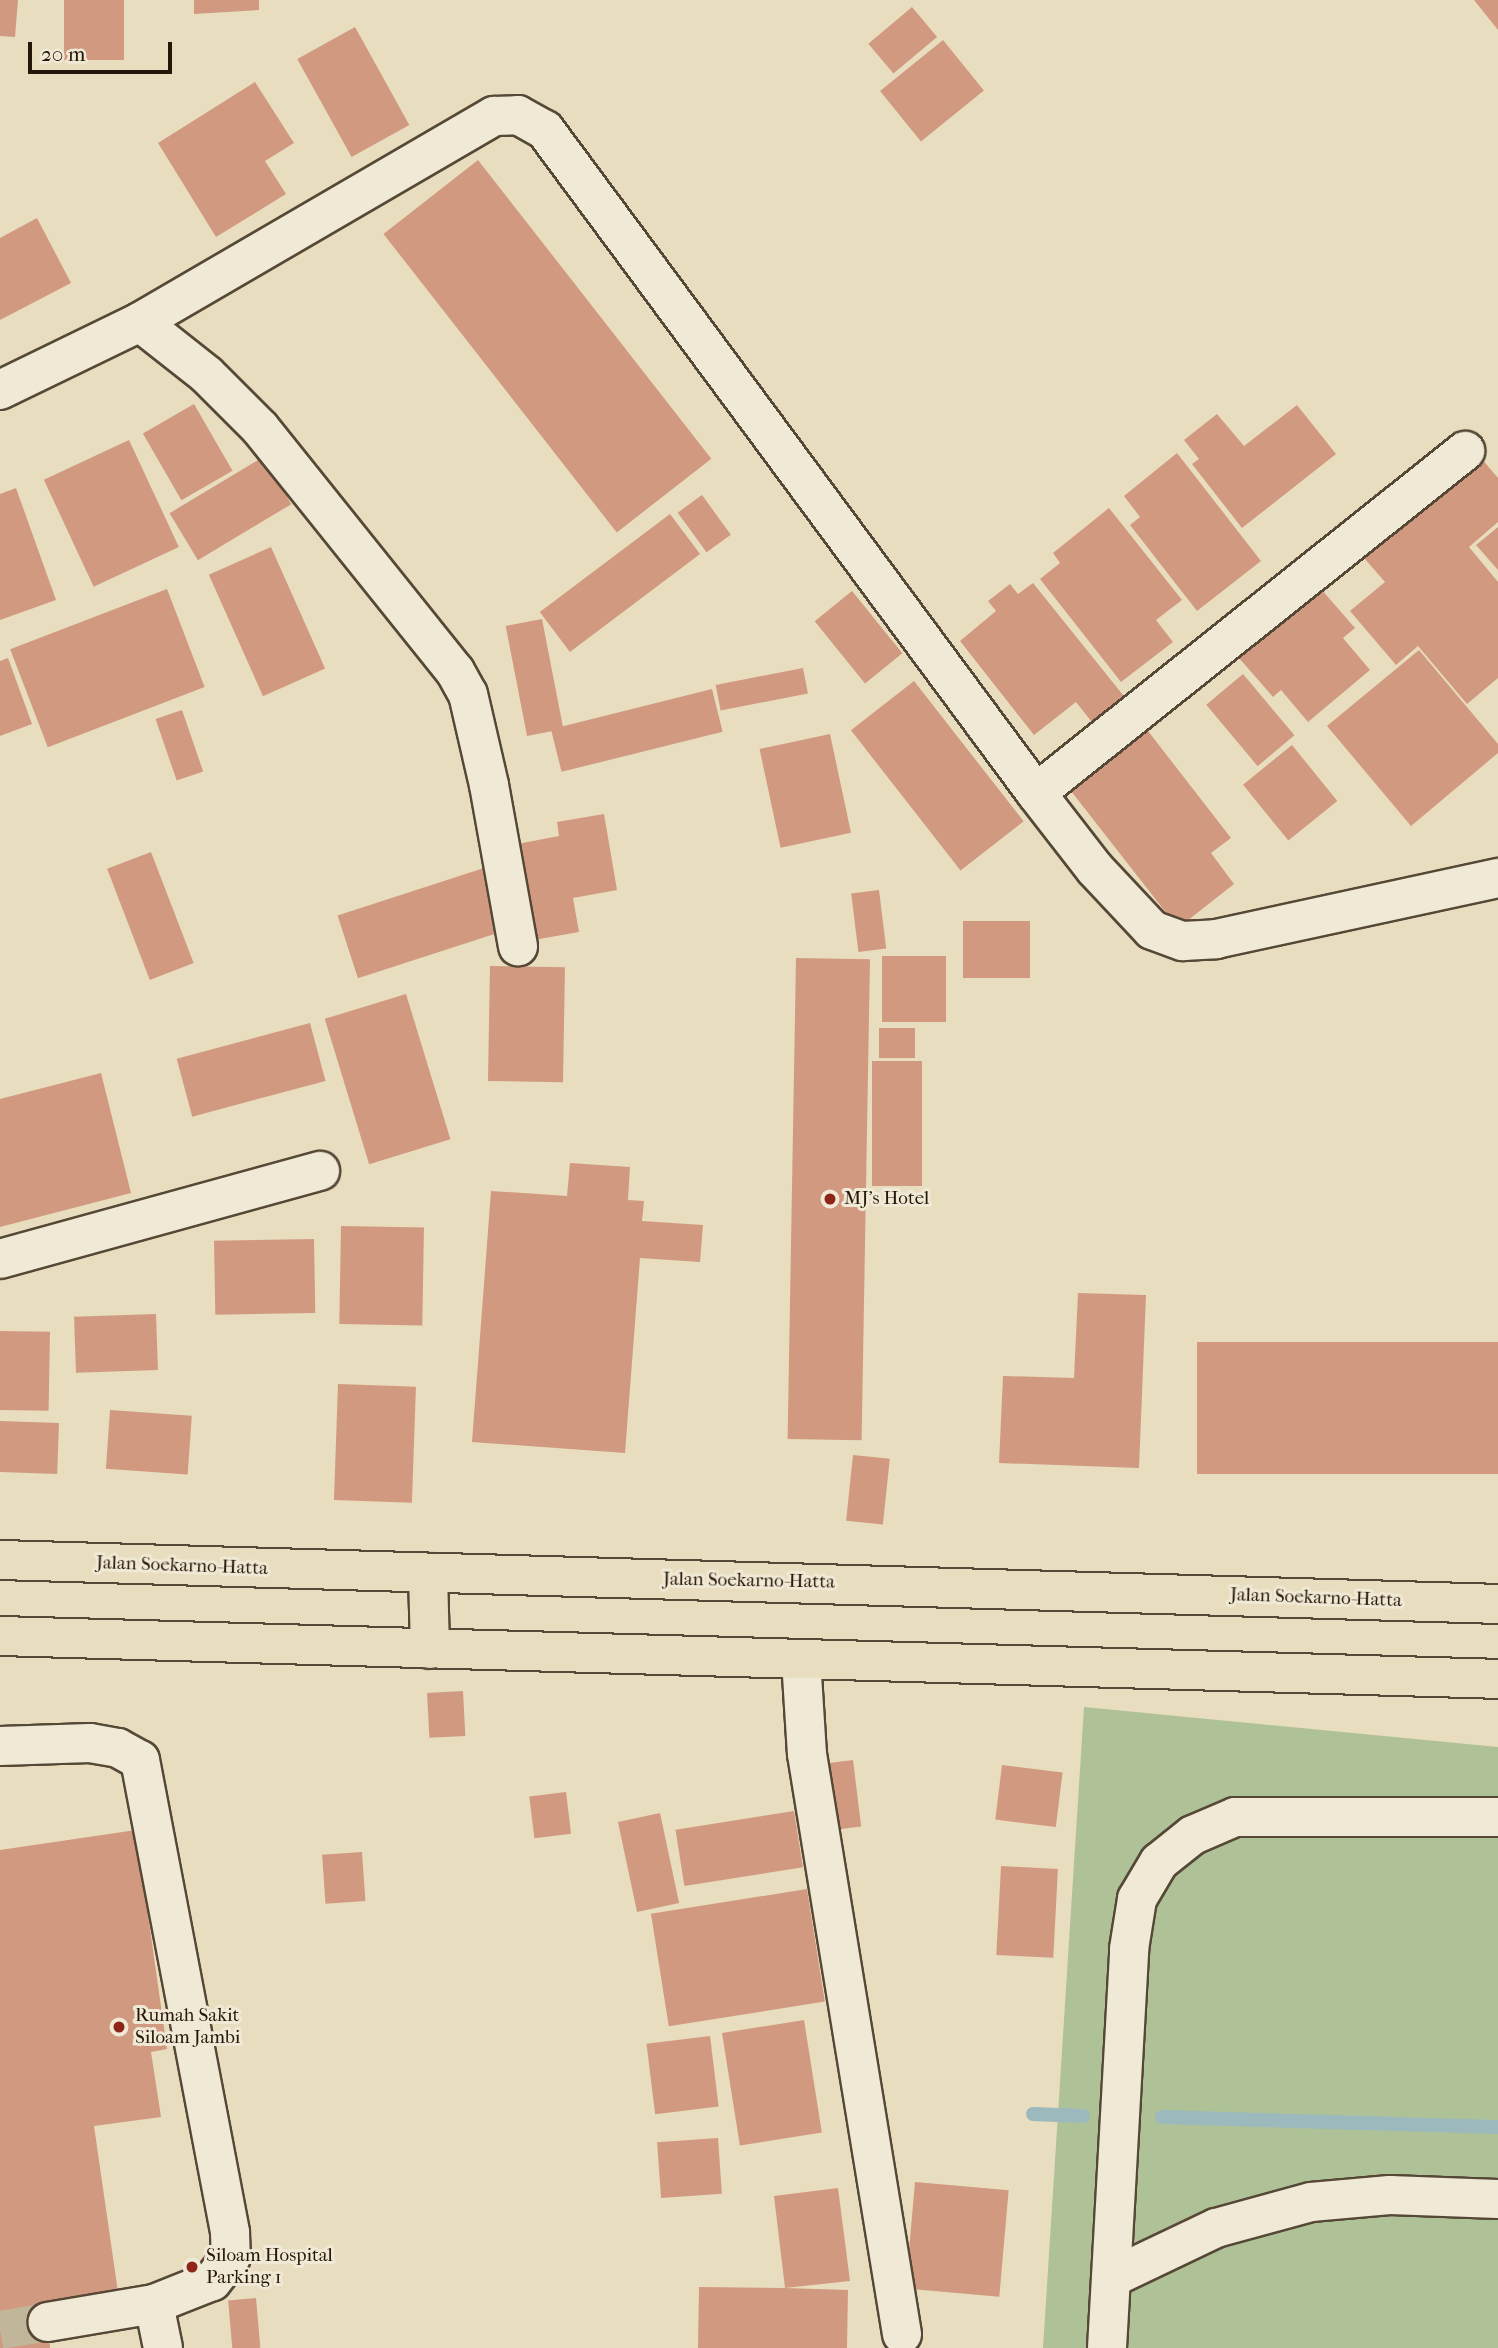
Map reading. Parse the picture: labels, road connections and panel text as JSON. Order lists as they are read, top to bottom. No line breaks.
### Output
{"streets":{"highway":["Jalan Soekarno-Hatta"]},"places":["MJ's Hotel","Rumah Sakit Siloam Jambi","Siloam Hospital Parking 1"],"scale_bar":"20 m"}
